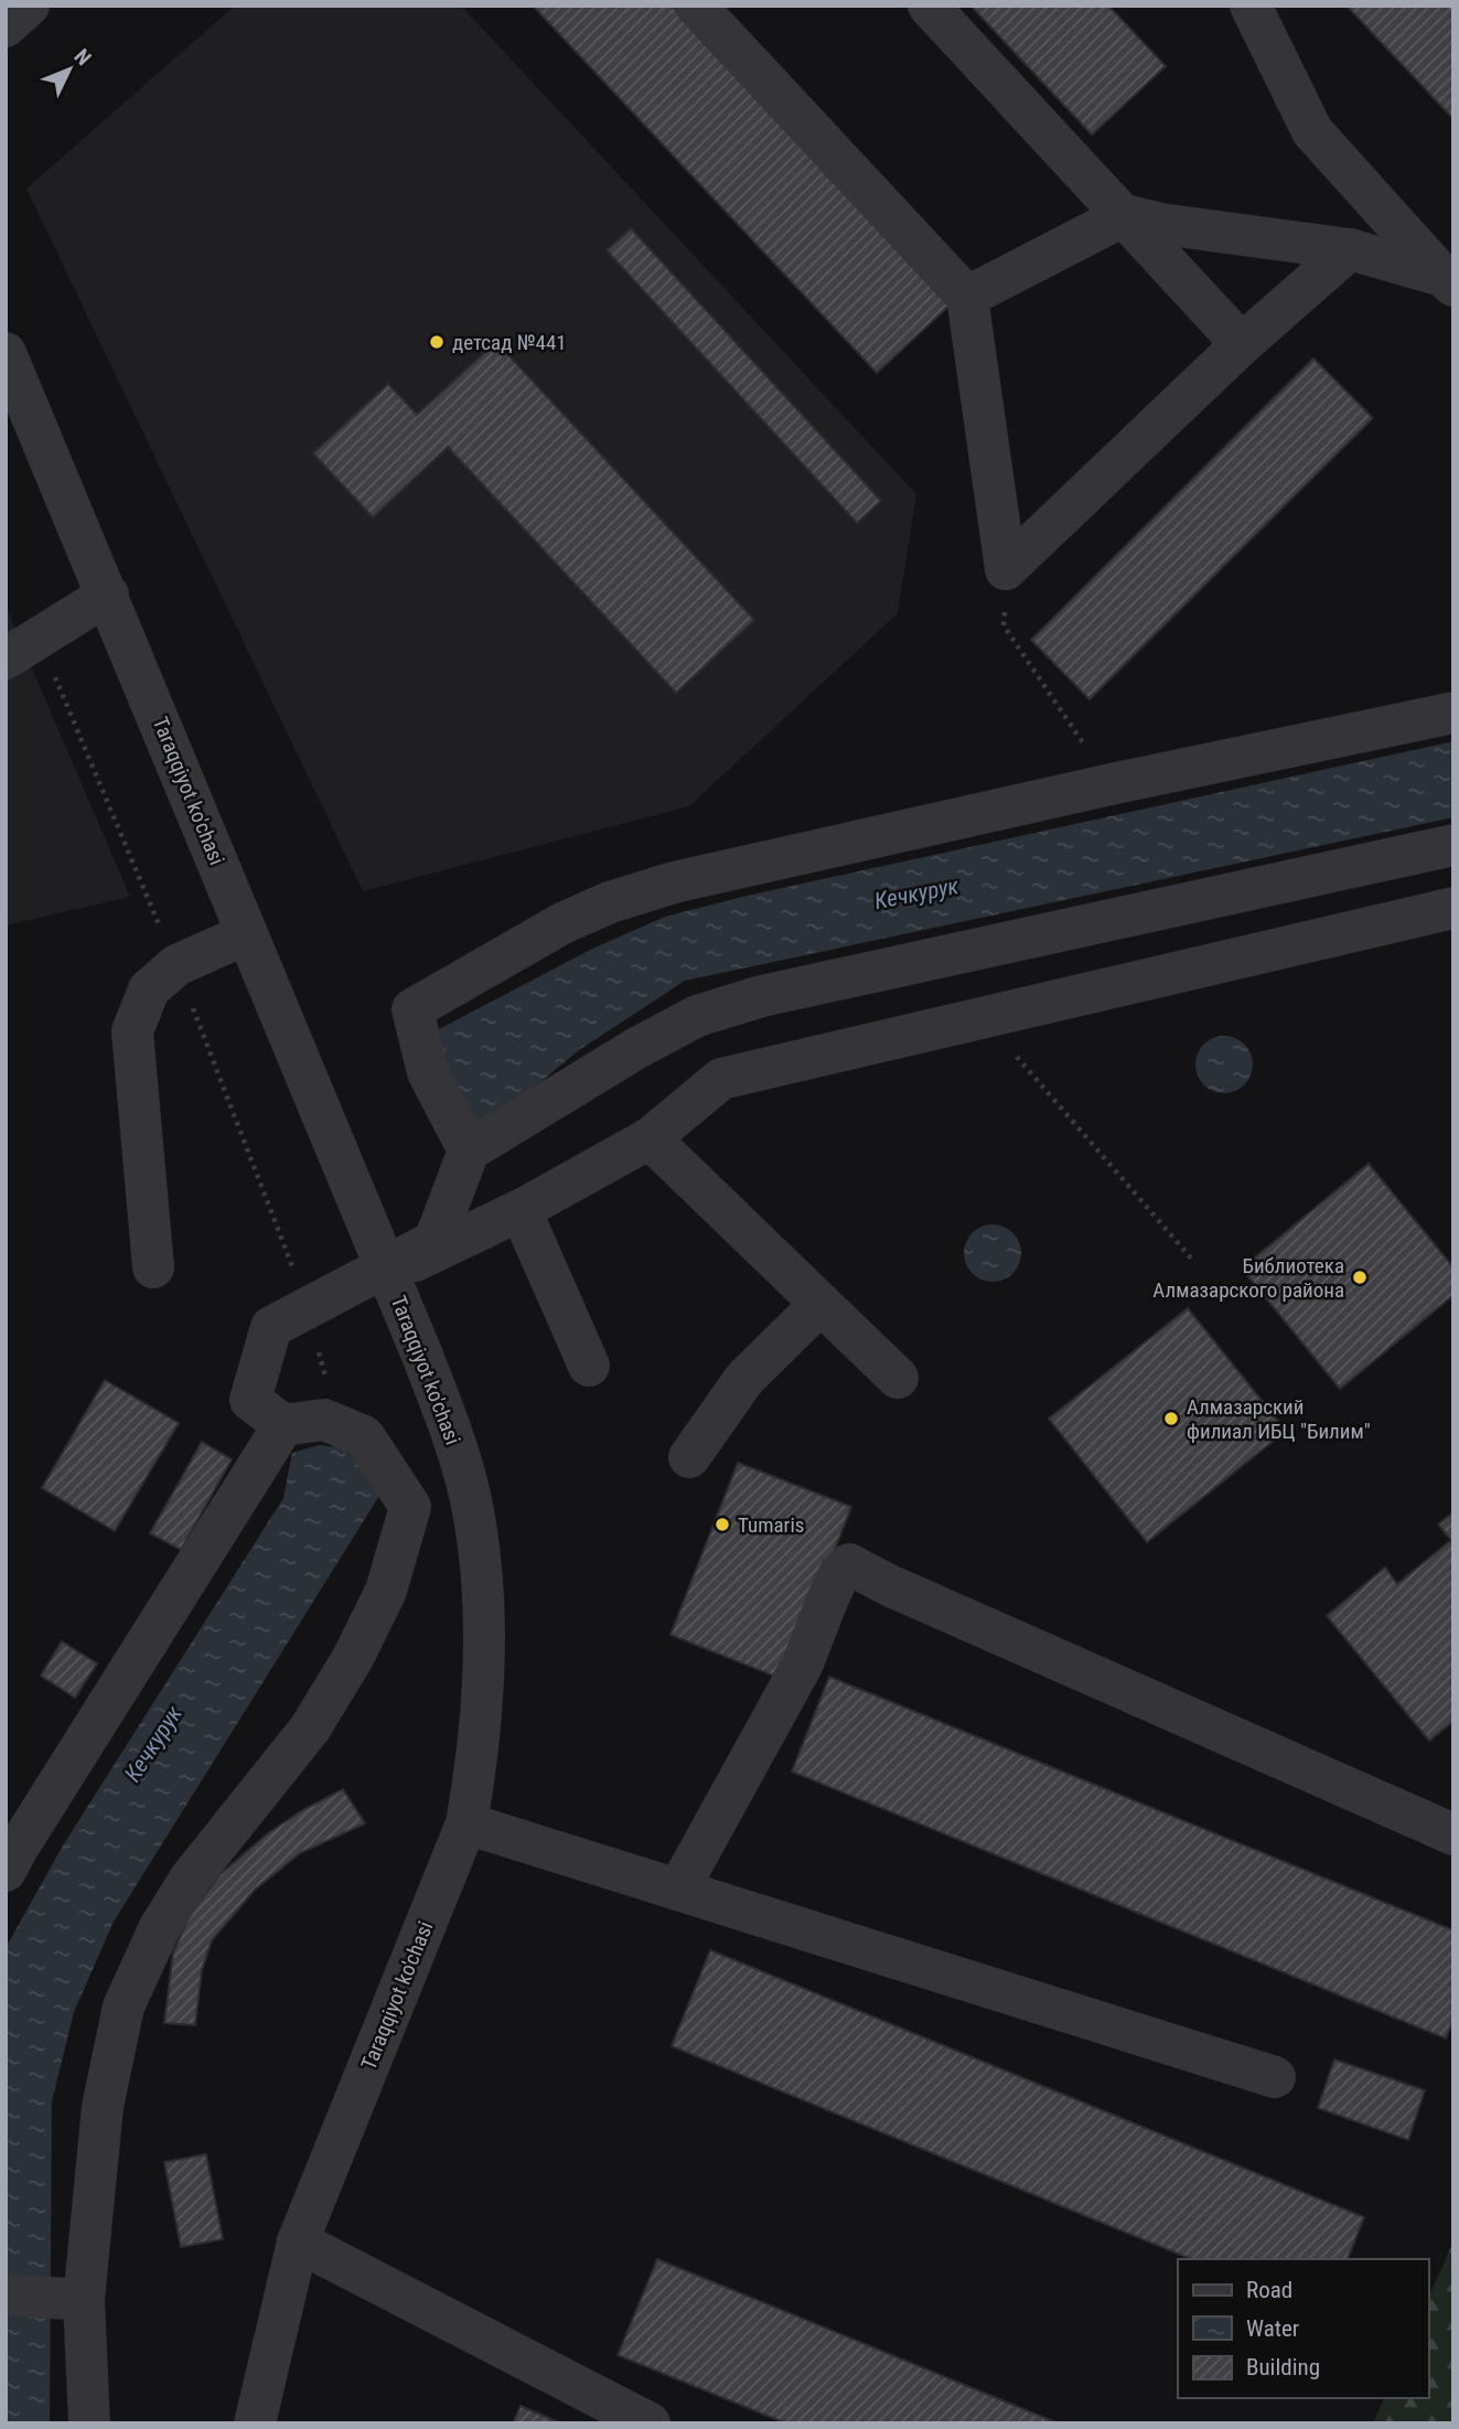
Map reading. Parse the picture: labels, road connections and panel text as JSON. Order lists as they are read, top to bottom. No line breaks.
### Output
{"streets":{"street":["Taraqqiyot ko'chasi"]},"water":["Кечкурук"],"places":["детсад №441","Библиотека Алмазарского района","Алмазарский филиал ИБЦ \"Билим\"","Tumaris"],"legend":["Road","Water","Building"],"north":"top right"}
